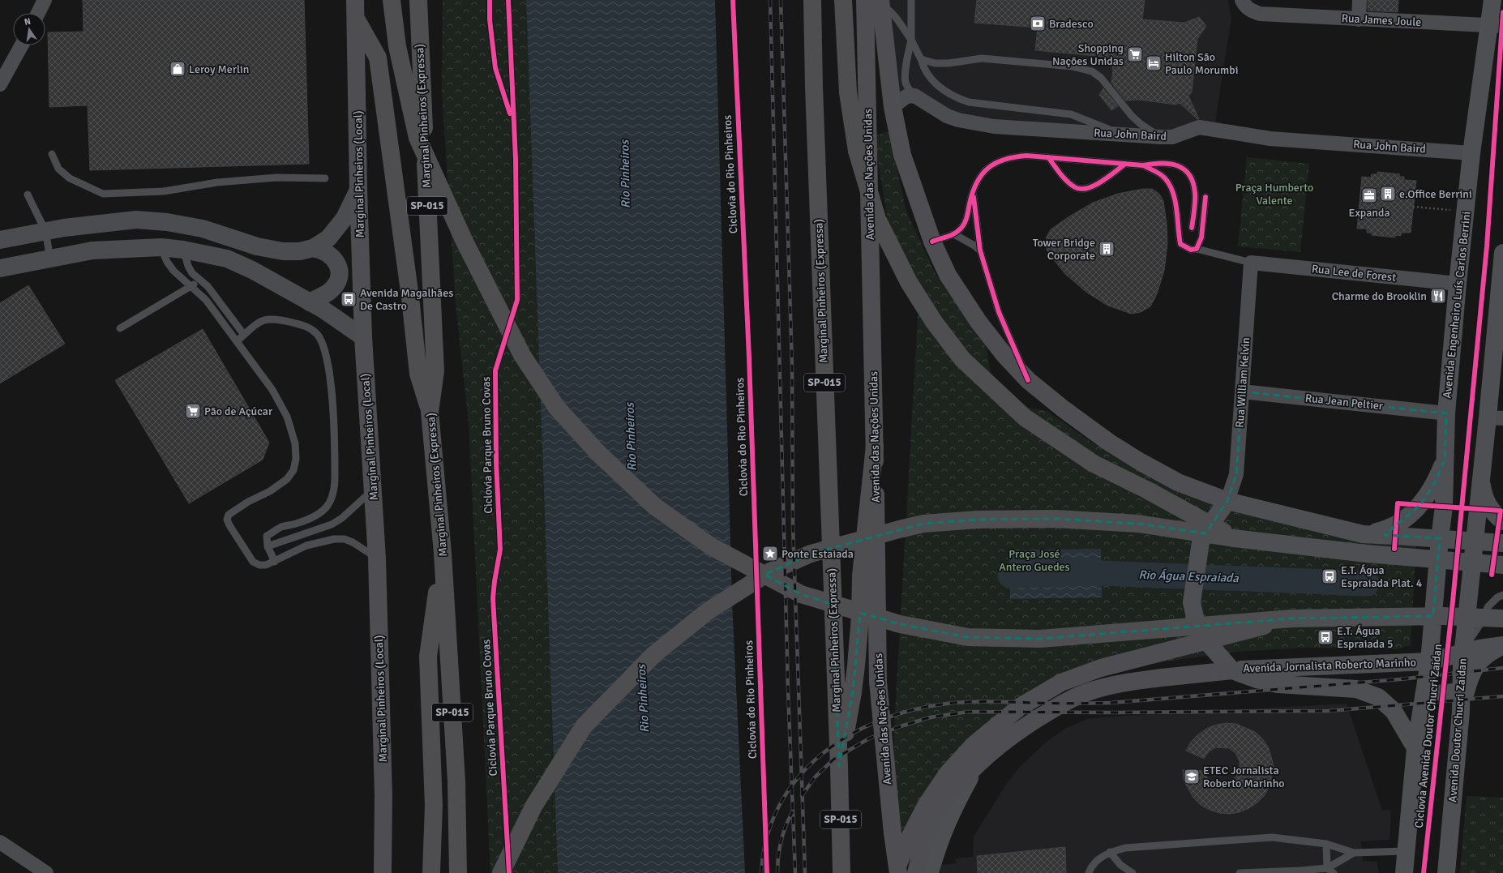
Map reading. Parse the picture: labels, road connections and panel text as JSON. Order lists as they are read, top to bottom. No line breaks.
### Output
{"streets":{"highway":["Marginal Pinheiros (Expressa)","Marginal Pinheiros (Local)","Avenida das Nações Unidas","SP-015"],"main road":["Avenida Engenheiro Luís Carlos Berrini","Avenida Jornalista Roberto Marinho","Avenida Doutor Chucri Zaidan"],"street":["Rua James Joule","Rua John Baird","Rua Lee de Forest","Rua William Kelvin","Rua Jean Peltier"],"cycle path":["Ciclovia do Rio Pinheiros","Ciclovia Parque Bruno Covas","Ciclovia Avenida Doutor Chucri Zaidan"]},"crossings":[["Rua James Joule","Avenida Engenheiro Luís Carlos Berrini"],["Rua John Baird","Avenida Engenheiro Luís Carlos Berrini"],["Rua Lee de Forest","Avenida Engenheiro Luís Carlos Berrini"],["Rua Lee de Forest","Rua William Kelvin"],["Avenida Engenheiro Luís Carlos Berrini","Rua Jean Peltier"],["Avenida Engenheiro Luís Carlos Berrini","Avenida Jornalista Roberto Marinho"],["Rua William Kelvin","Rua Jean Peltier"],["Avenida Jornalista Roberto Marinho","Avenida Doutor Chucri Zaidan"]],"water":["Rio Pinheiros","Rio Água Espraiada"],"parks":["Praça Humberto Valente","Praça José Antero Guedes"],"places":{"bank":["Bradesco"],"supermarket":["Shopping Nações Unidas","Pão de Açúcar"],"hotel":["Hilton São Paulo Morumbi"],"shop":["Leroy Merlin"],"building":["e.Office Berrini","Tower Bridge Corporate"],"office":["Expanda"],"restaurant":["Charme do Brooklin"],"bus stop":["Avenida Magalhães De Castro","E.T. Água Espraiada Plat. 4","E.T. Água Espraiada 5"],"place":["Ponte Estaiada"],"school or university":["ETEC Jornalista Roberto Marinho"]},"north":"top"}
